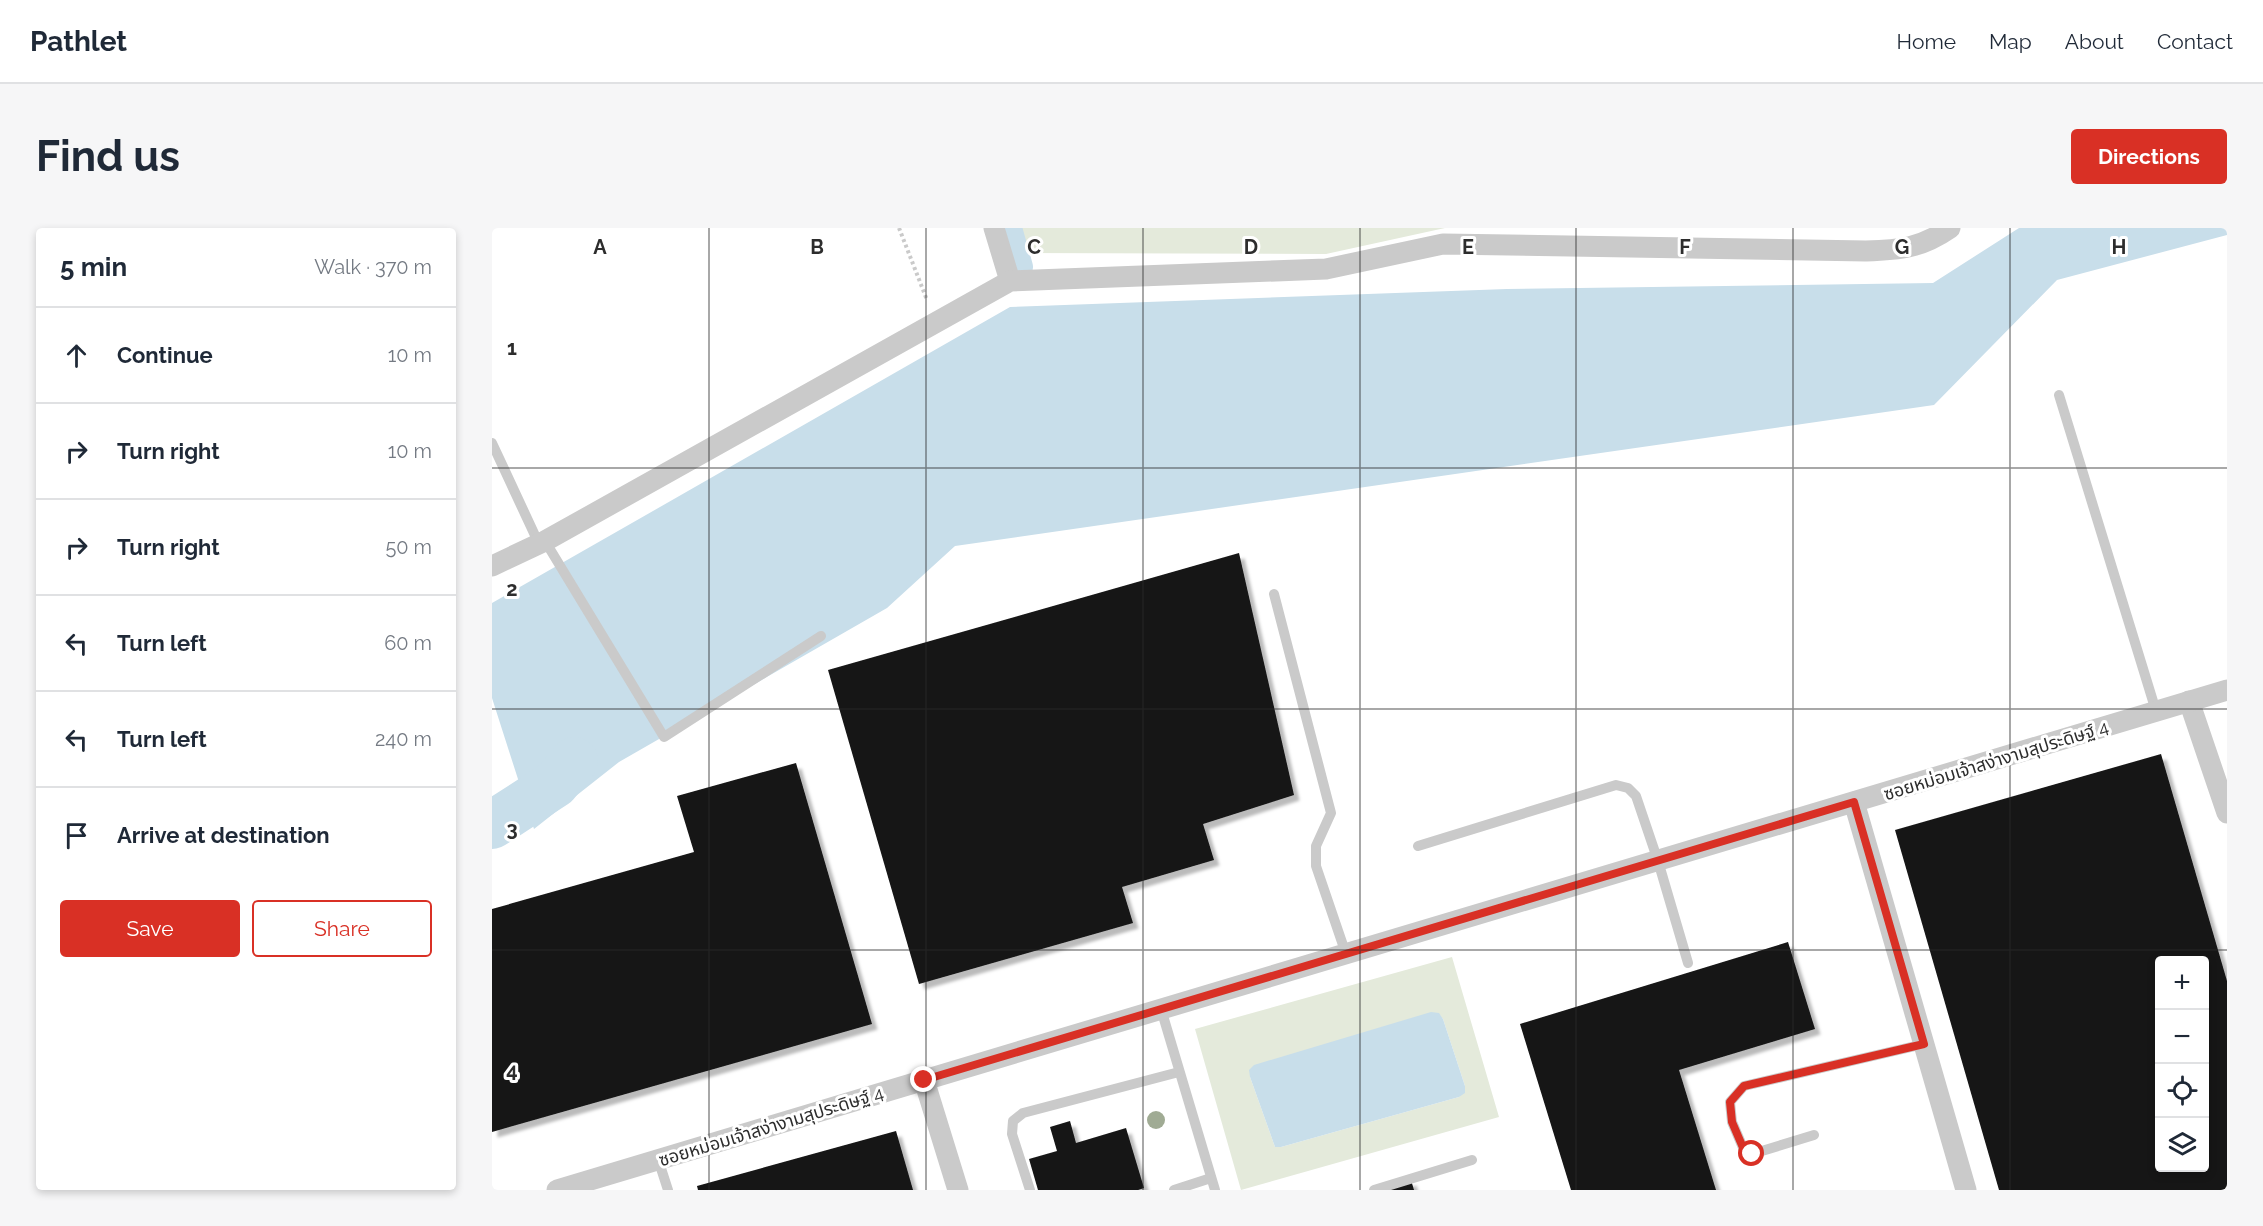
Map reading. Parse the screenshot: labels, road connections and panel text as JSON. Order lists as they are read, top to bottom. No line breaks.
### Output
{"streets":{"street":["ซอยหม่อมเจ้าสง่างามสุประดิษฐ์ 4"]},"page":{"header":"Pathlet","nav":["Home","Map","About","Contact"],"buttons":["Directions",["Save","Share"]],"title":"Find us","heading":["5 min","Walk · 370 m"],"list":[["Continue","10 m"],["Turn right","10 m"],["Turn right","50 m"],["Turn left","60 m"],["Turn left","240 m"],"Arrive at destination"],"map_buttons":["+","−"]},"grid":{"columns":["A","B","C","D","E","F","G","H"],"rows":["1","2","3","4"]}}
